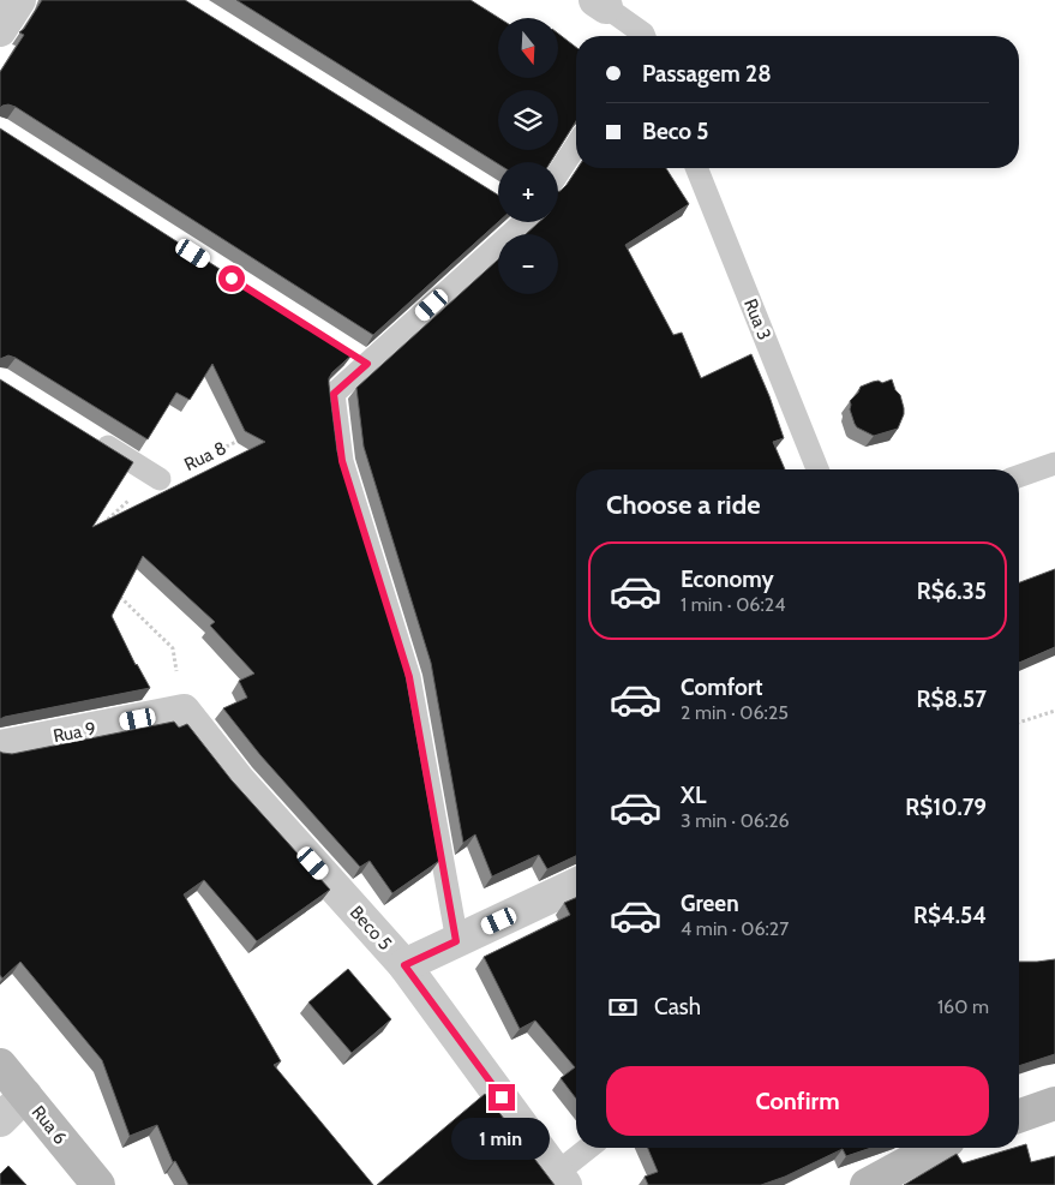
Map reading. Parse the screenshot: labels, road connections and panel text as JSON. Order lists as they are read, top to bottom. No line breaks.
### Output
{"streets":{"street":["Rua 9","Beco 5","Rua 6"],"lane":["Rua 3"],"path":["Rua 8"]},"crossings":[["Rua 9","Beco 5"]],"north":"bottom","page":{"map_buttons":["+","−"],"banner":["Passagem 28","Beco 5"],"heading":"Choose a ride","list":[{"name":"Economy","note":"1 min · 06:24","value":"R$6.35"},{"name":"Comfort","note":"2 min · 06:25","value":"R$8.57"},{"name":"XL","note":"3 min · 06:26","value":"R$10.79"},{"name":"Green","note":"4 min · 06:27","value":"R$4.54"}],"pay":["Cash","160 m"],"buttons":"Confirm","bubble":"1 min"}}
